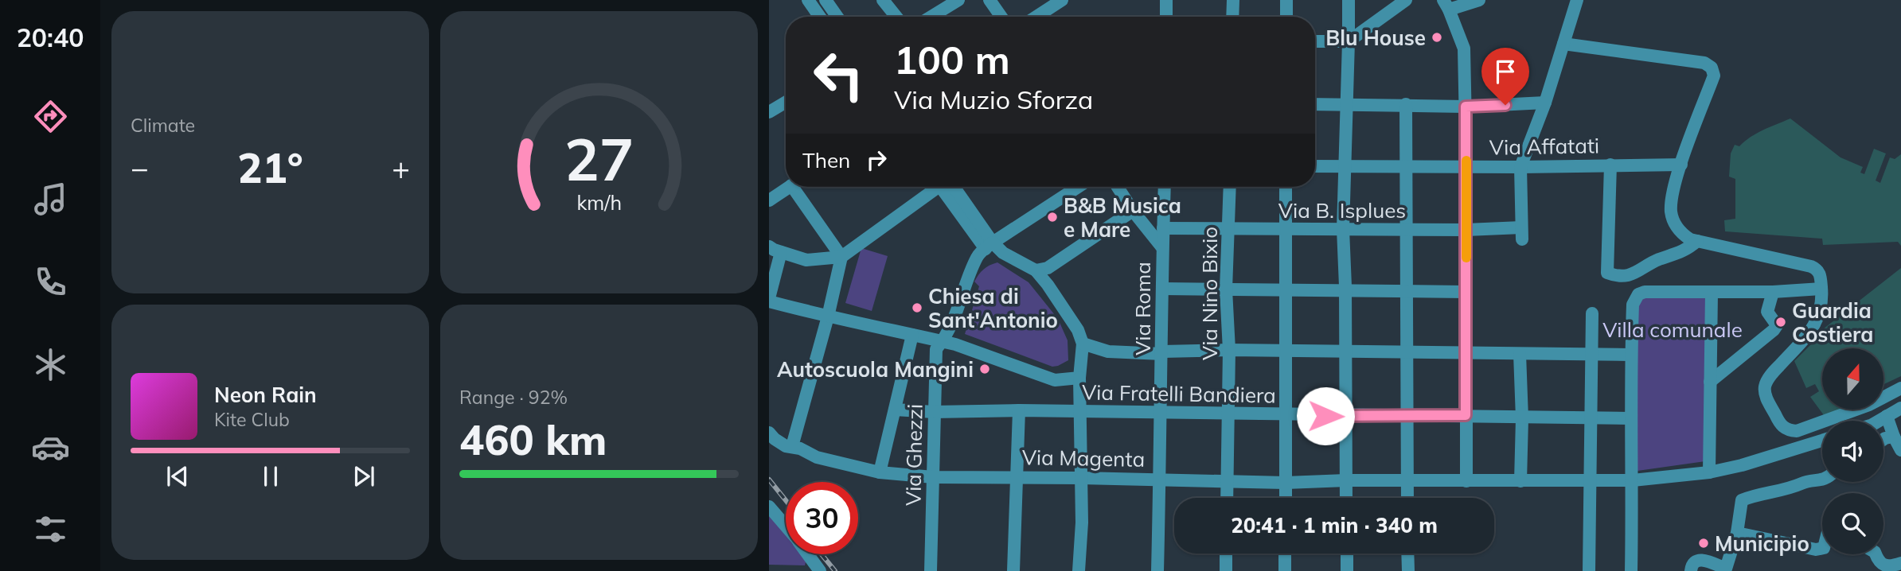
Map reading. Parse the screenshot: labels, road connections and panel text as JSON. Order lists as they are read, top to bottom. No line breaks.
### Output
{"streets":{"street":["Via Affatati","Via B. Isplues","Via Nino Bixio","Via Roma","Via Fratelli Bandiera","Via Ghezzi","Via Magenta"]},"crossings":[["Via Affatati","Via B. Isplues"],["Via B. Isplues","Via Nino Bixio"],["Via B. Isplues","Via Roma"],["Via Nino Bixio","Via Fratelli Bandiera"],["Via Nino Bixio","Via Magenta"],["Via Roma","Via Fratelli Bandiera"],["Via Roma","Via Magenta"],["Via Fratelli Bandiera","Via Ghezzi"],["Via Ghezzi","Via Magenta"]],"parks":["Villa comunale"],"places":["Blu House","B&B Musica e Mare","Chiesa di Sant'Antonio","Guardia Costiera","Autoscuola Mangini","Municipio"],"north":"top","page":{"tabs":"20:40","tile":["Climate",["Range · 92%","460 km"]],"turn":["100 m","Via Muzio Sforza"],"then":"Then","heat":["−","21°","+"],"song":["Neon Rain","Kite Club"],"limit":"30","trip":"20:41 · 1 min · 340 m","gauge":["27","km/h"]}}
